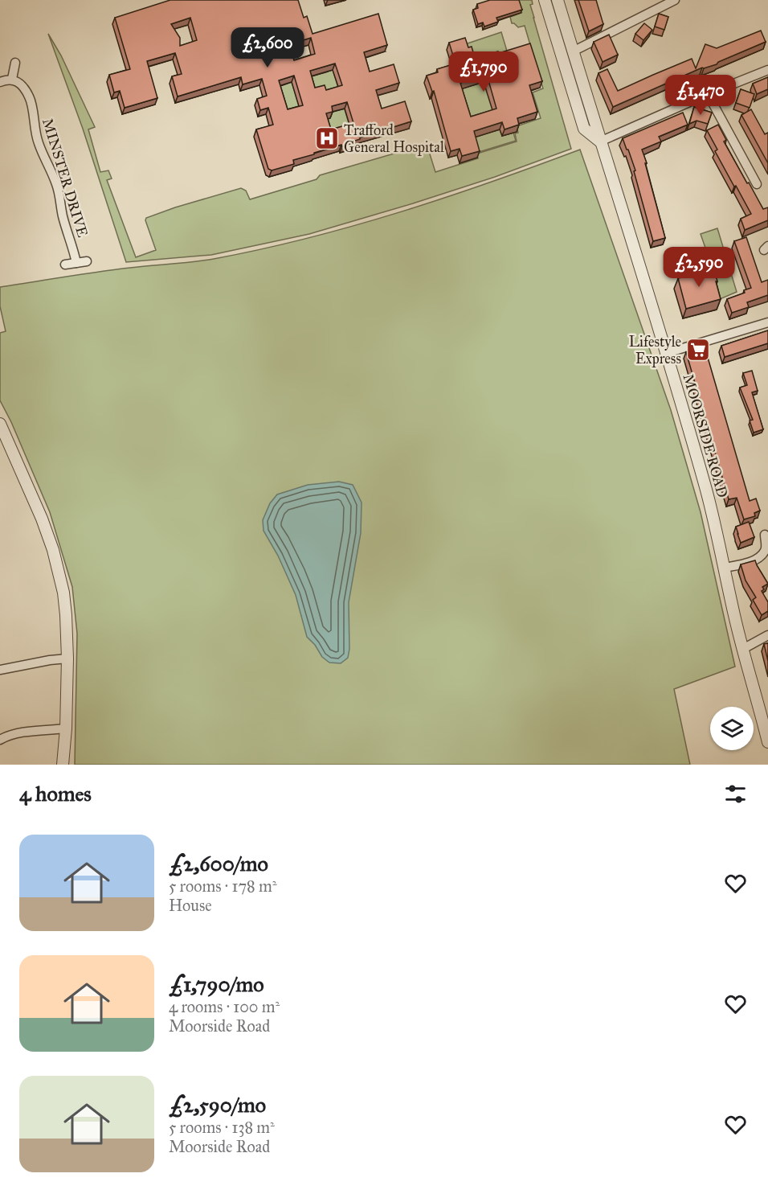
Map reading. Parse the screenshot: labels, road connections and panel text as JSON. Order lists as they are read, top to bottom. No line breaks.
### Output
{"streets":{"street":["MINSTER DRIVE","MOORSIDE ROAD"]},"places":{"hospital":["Trafford General Hospital"],"supermarket":["Lifestyle Express"]},"page":{"price":["£2,600","£1,790","£1,470","£2,590"],"heading":"4 homes","list":[{"name":"£2,600/mo","note":"5 rooms · 178 m² · House"},{"name":"£1,790/mo","note":"4 rooms · 100 m² · Moorside Road"},{"name":"£2,590/mo","note":"5 rooms · 138 m² · Moorside Road"}]}}
